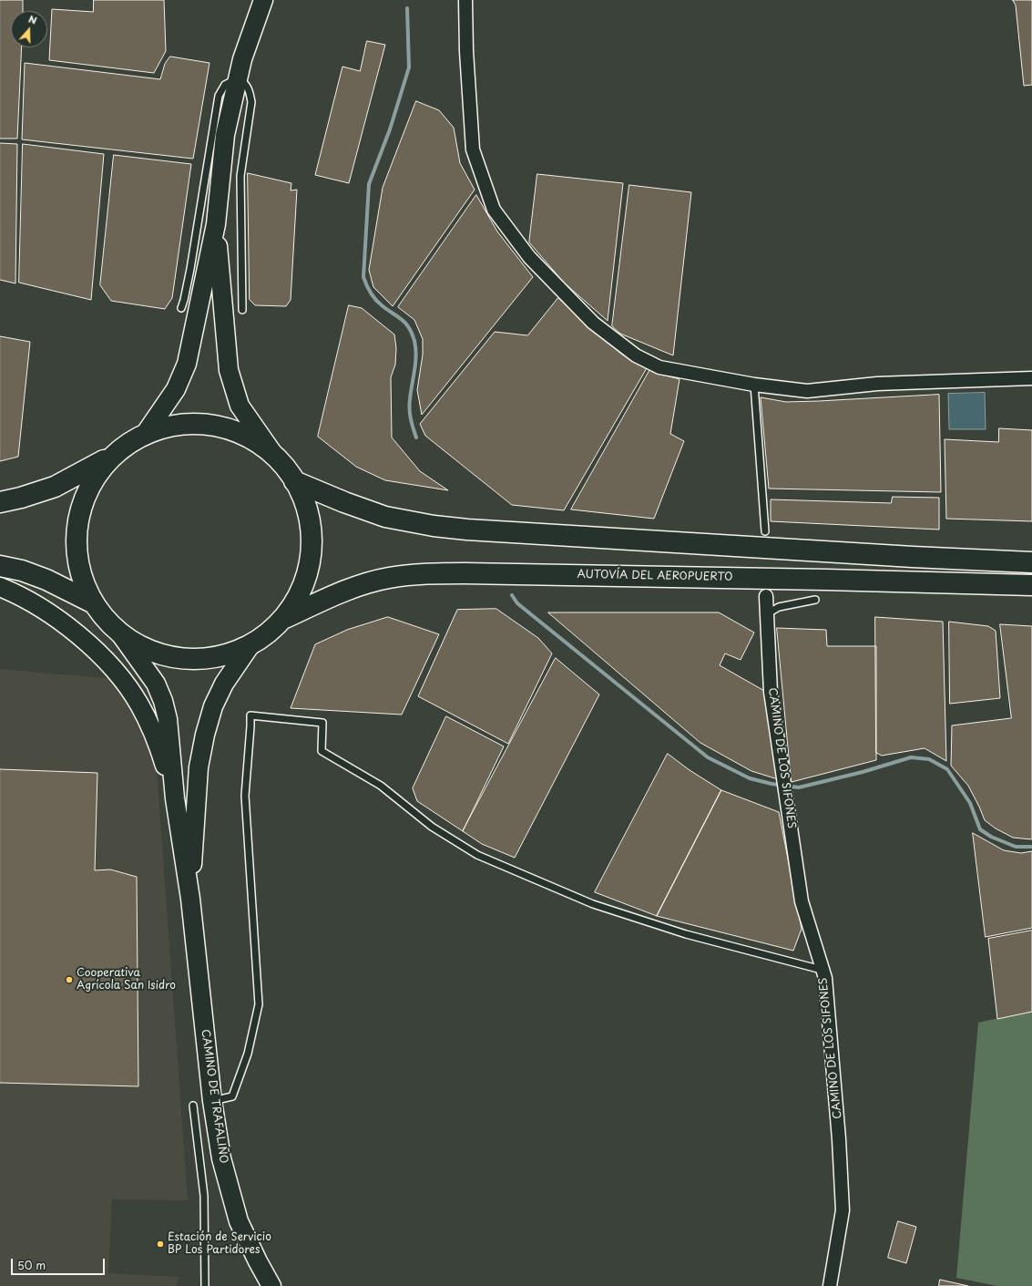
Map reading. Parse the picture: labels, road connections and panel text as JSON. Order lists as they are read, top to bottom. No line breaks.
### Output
{"streets":{"highway":["AUTOVÍA DEL AEROPUERTO"],"street":["CAMINO DE LOS SIFONES","CAMINO DE TRAFALIÑO"]},"places":["Cooperativa Agrícola San Isidro","Estación de Servicio BP Los Partidores"],"scale_bar":"50 m","north":"top"}
